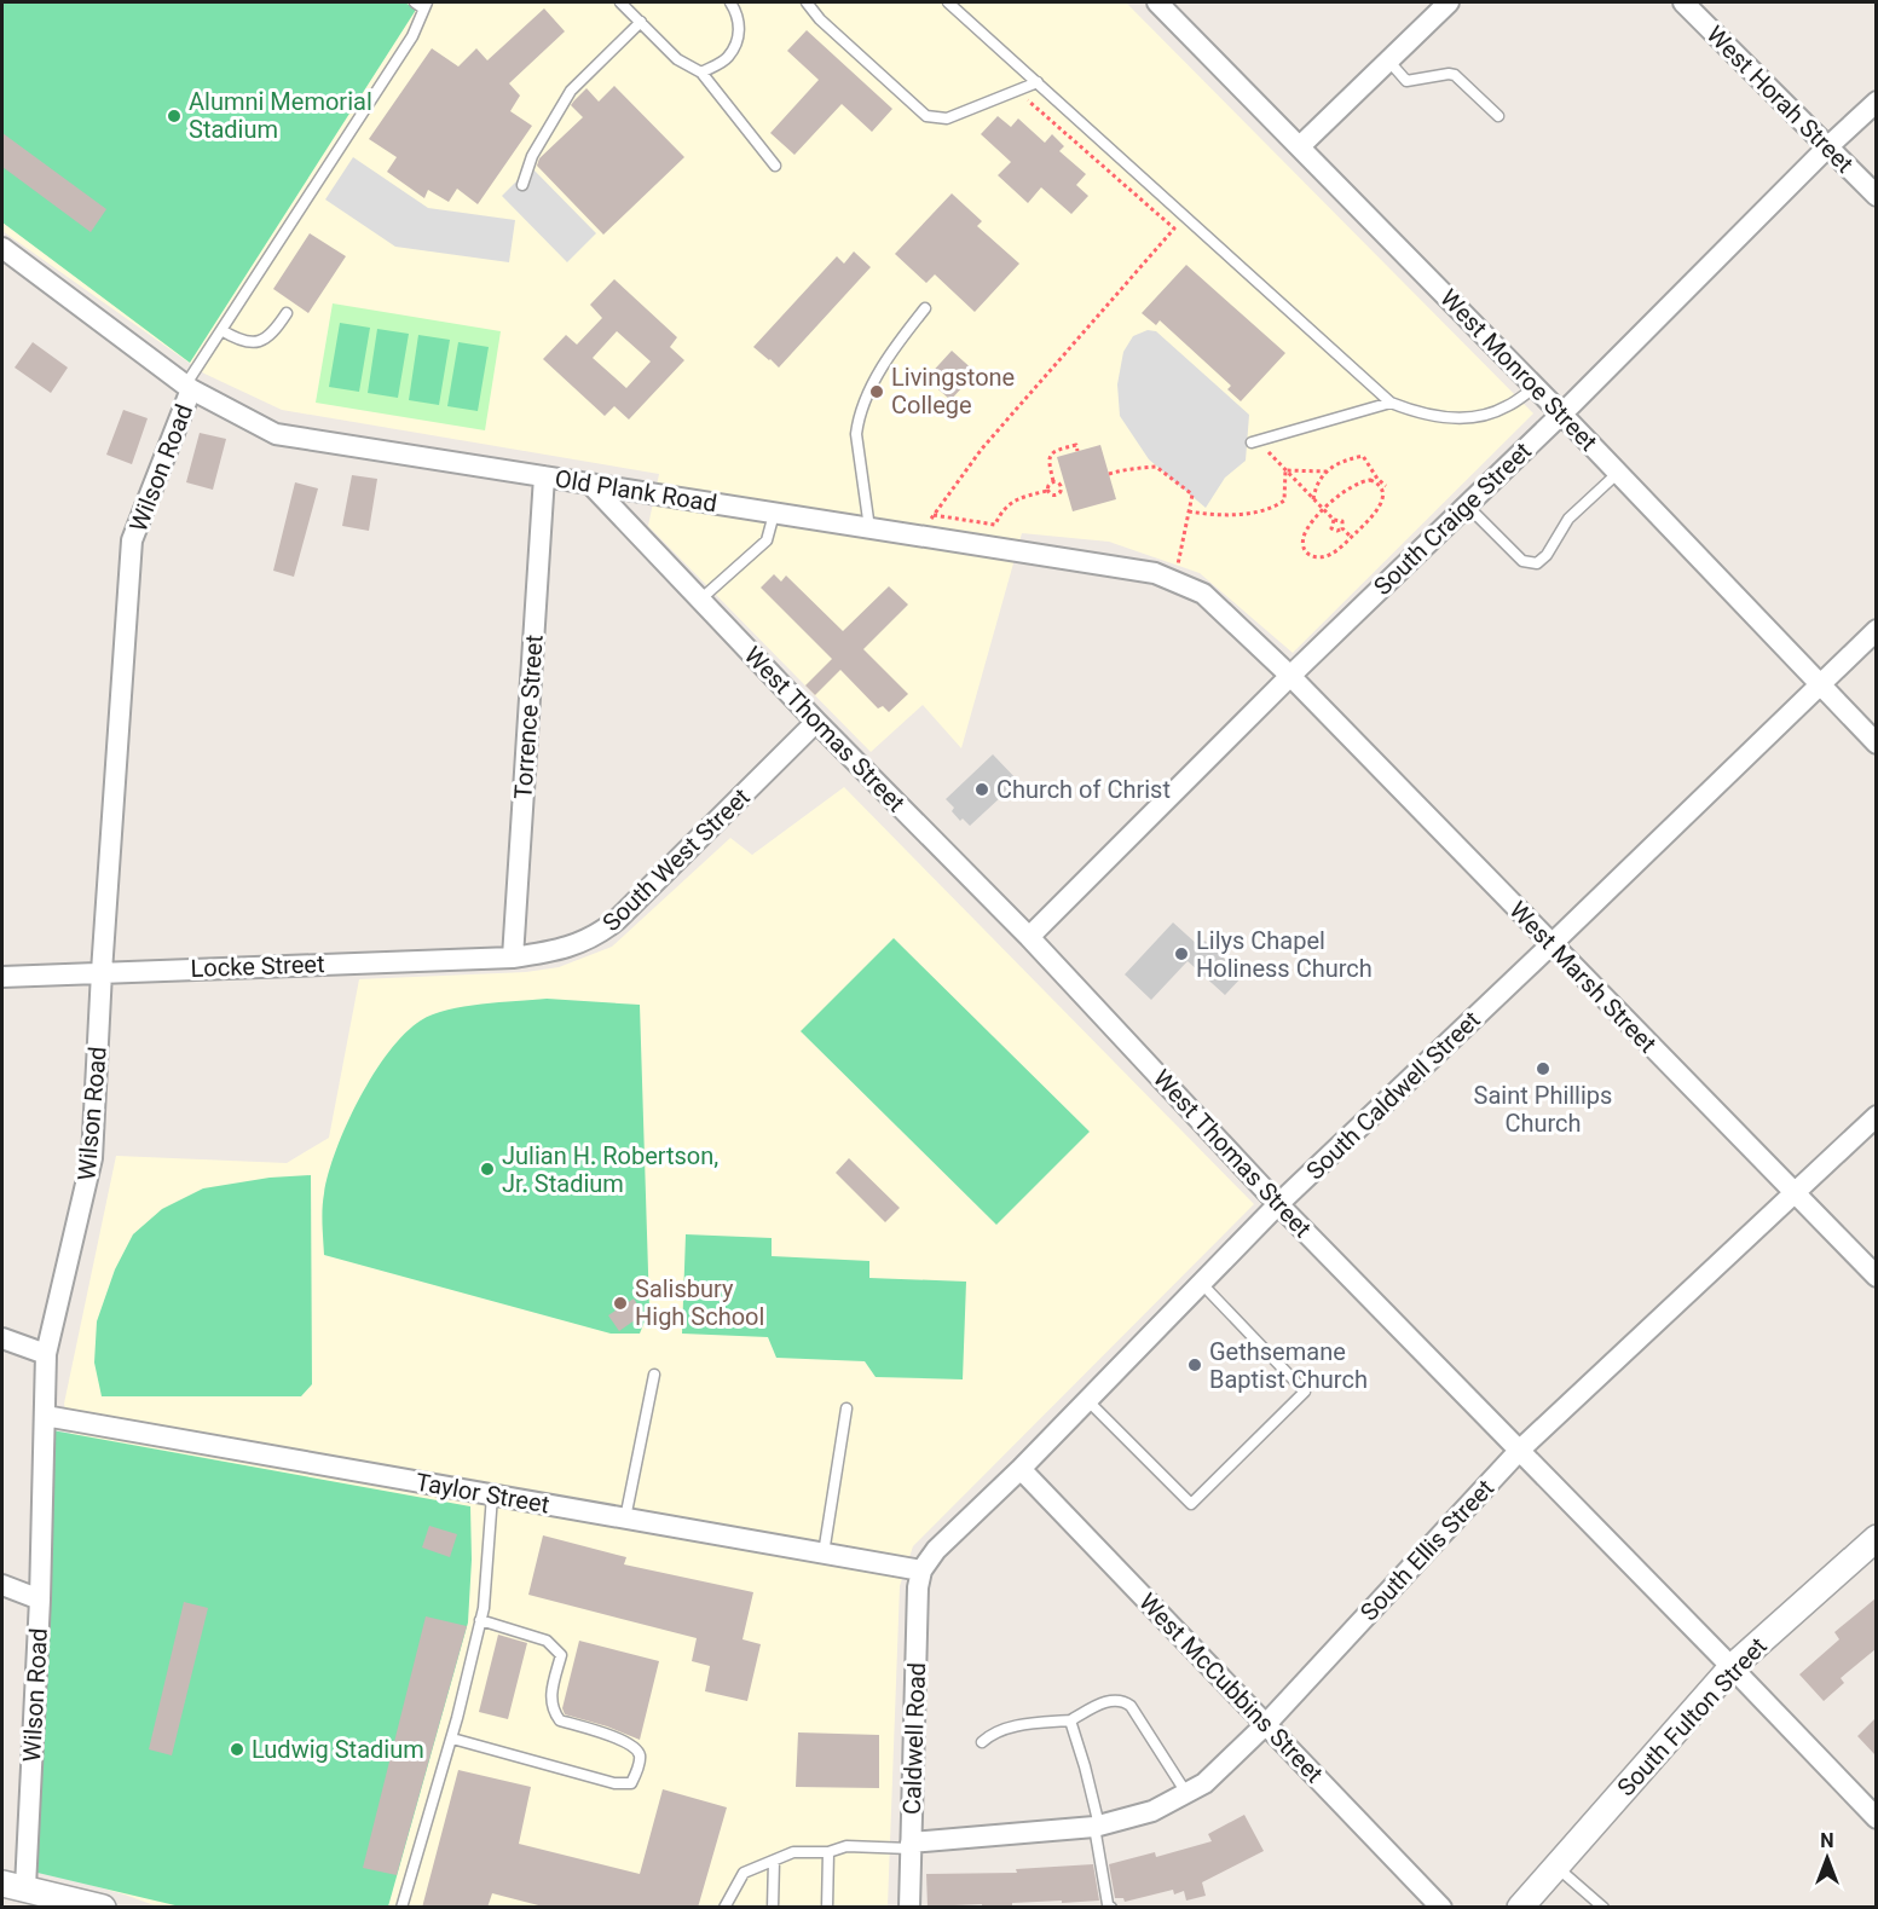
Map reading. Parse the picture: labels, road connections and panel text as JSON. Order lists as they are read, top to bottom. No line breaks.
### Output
{"streets":{"street":["West Horah Street","West Monroe Street","Wilson Road","Old Plank Road","South Craige Street","Torrence Street","West Thomas Street","South West Street","Locke Street","West Marsh Street","South Caldwell Street","Taylor Street","South Ellis Street","West McCubbins Street","South Fulton Street","Caldwell Road"]},"crossings":[["West Horah Street","South Craige Street"],["West Monroe Street","South Craige Street"],["West Monroe Street","South Caldwell Street"],["Wilson Road","Old Plank Road"],["Wilson Road","Locke Street"],["Wilson Road","Taylor Street"],["Old Plank Road","South Craige Street"],["Old Plank Road","Torrence Street"],["Old Plank Road","West Thomas Street"],["Old Plank Road","West Marsh Street"],["South Craige Street","West Thomas Street"],["South Craige Street","West Marsh Street"],["Torrence Street","South West Street"],["Torrence Street","Locke Street"],["West Thomas Street","South West Street"],["West Thomas Street","South Caldwell Street"],["West Thomas Street","South Ellis Street"],["West Thomas Street","South Fulton Street"],["South West Street","Locke Street"],["West Marsh Street","South Caldwell Street"],["West Marsh Street","South Ellis Street"],["South Caldwell Street","Taylor Street"],["South Caldwell Street","West McCubbins Street"],["South Caldwell Street","Caldwell Road"],["Taylor Street","Caldwell Road"],["South Ellis Street","West McCubbins Street"],["South Ellis Street","Caldwell Road"]],"places":["Alumni Memorial Stadium","Livingstone College","Church of Christ","Lilys Chapel Holiness Church","Saint Phillips Church","Julian H. Robertson, Jr. Stadium","Salisbury High School","Gethsemane Baptist Church","Ludwig Stadium"],"north":"top"}
